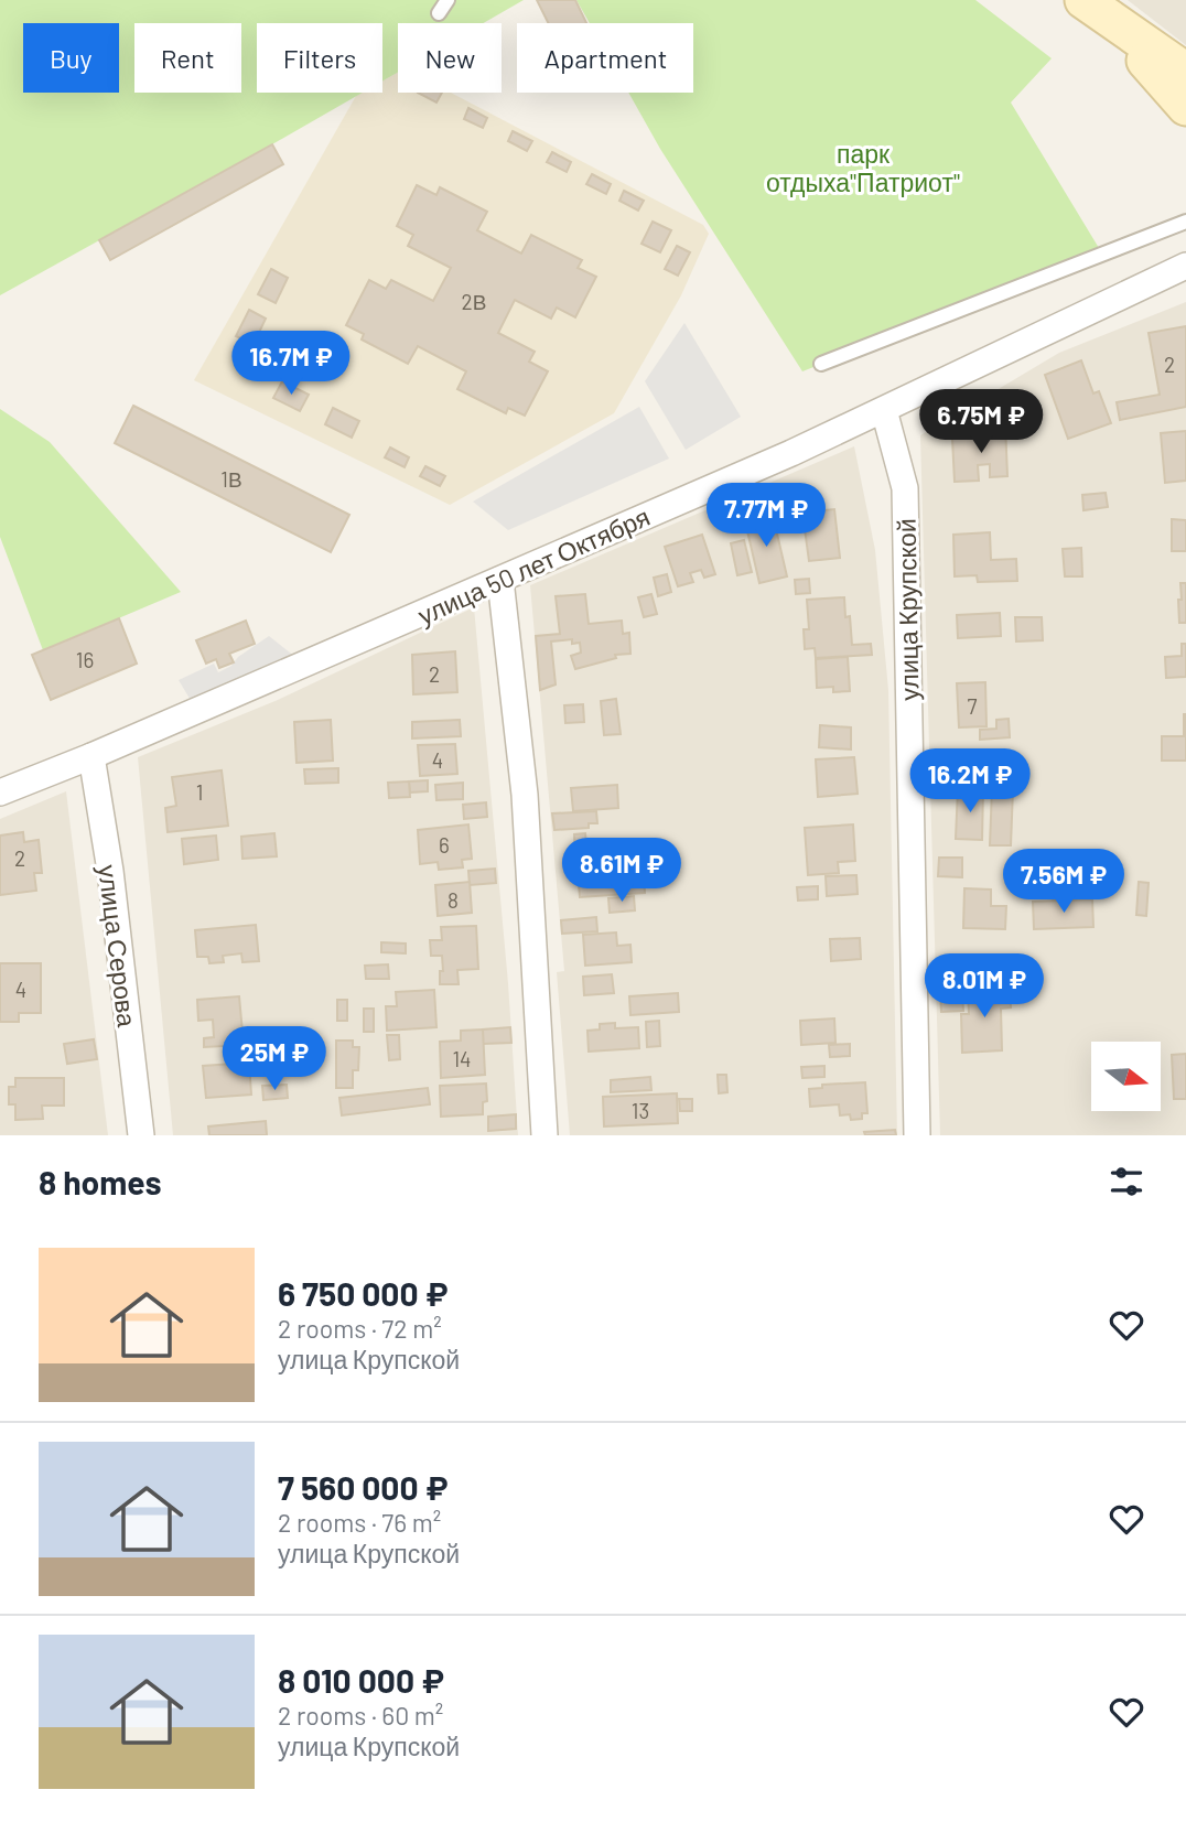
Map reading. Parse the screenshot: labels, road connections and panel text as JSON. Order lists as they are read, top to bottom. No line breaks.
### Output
{"streets":{"street":["улица 50 лет Октября","улица Крупской","улица Серова"]},"crossings":[["улица 50 лет Октября","улица Крупской"],["улица 50 лет Октября","улица Серова"]],"parks":["парк отдыха\"Патриот\""],"house_numbers":["2В","2","1В","16","2","7","4","1","6","2","8","4","14","13"],"north":"right","page":{"chip":["Buy","Rent","Filters","New","Apartment"],"price":["16.7M ₽","6.75M ₽","7.77M ₽","16.2M ₽","8.61M ₽","7.56M ₽","8.01M ₽","25M ₽"],"heading":"8 homes","list":[{"name":"6 750 000 ₽","note":"2 rooms · 72 m² · улица Крупской"},{"name":"7 560 000 ₽","note":"2 rooms · 76 m² · улица Крупской"},{"name":"8 010 000 ₽","note":"2 rooms · 60 m² · улица Крупской"}]}}
